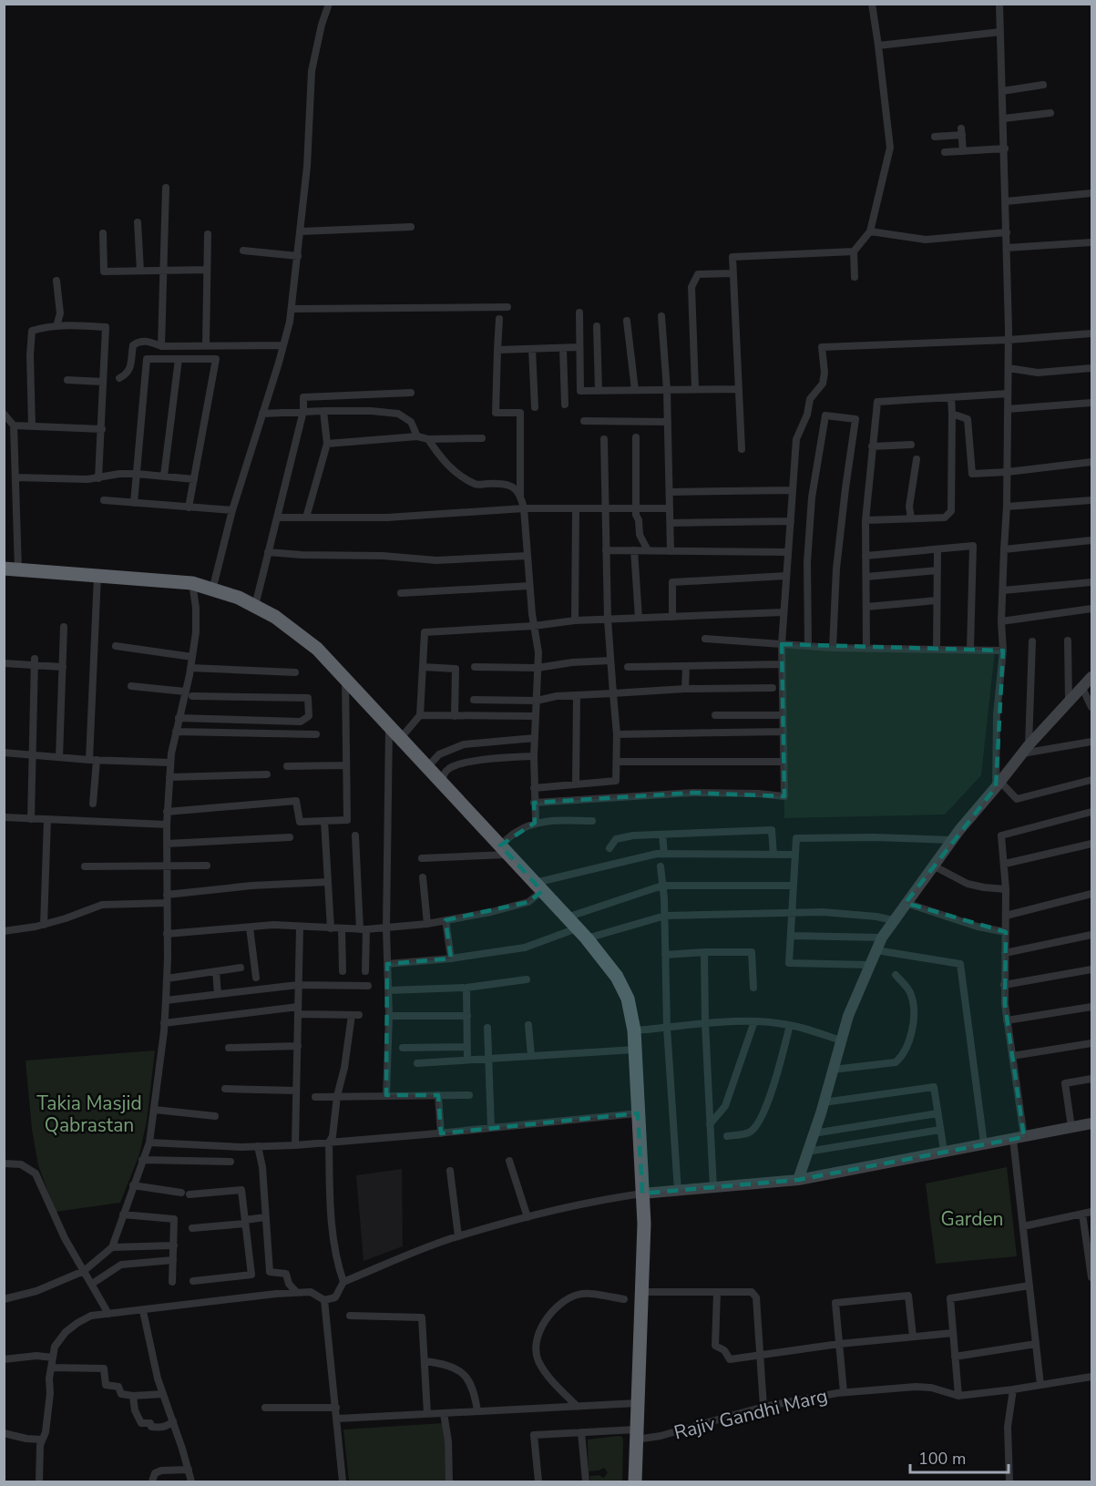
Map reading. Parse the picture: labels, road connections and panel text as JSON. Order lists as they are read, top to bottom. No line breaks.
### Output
{"streets":{"street":["Rajiv Gandhi Marg"]},"parks":["Takia Masjid Qabrastan","Garden"],"scale_bar":"100 m"}
